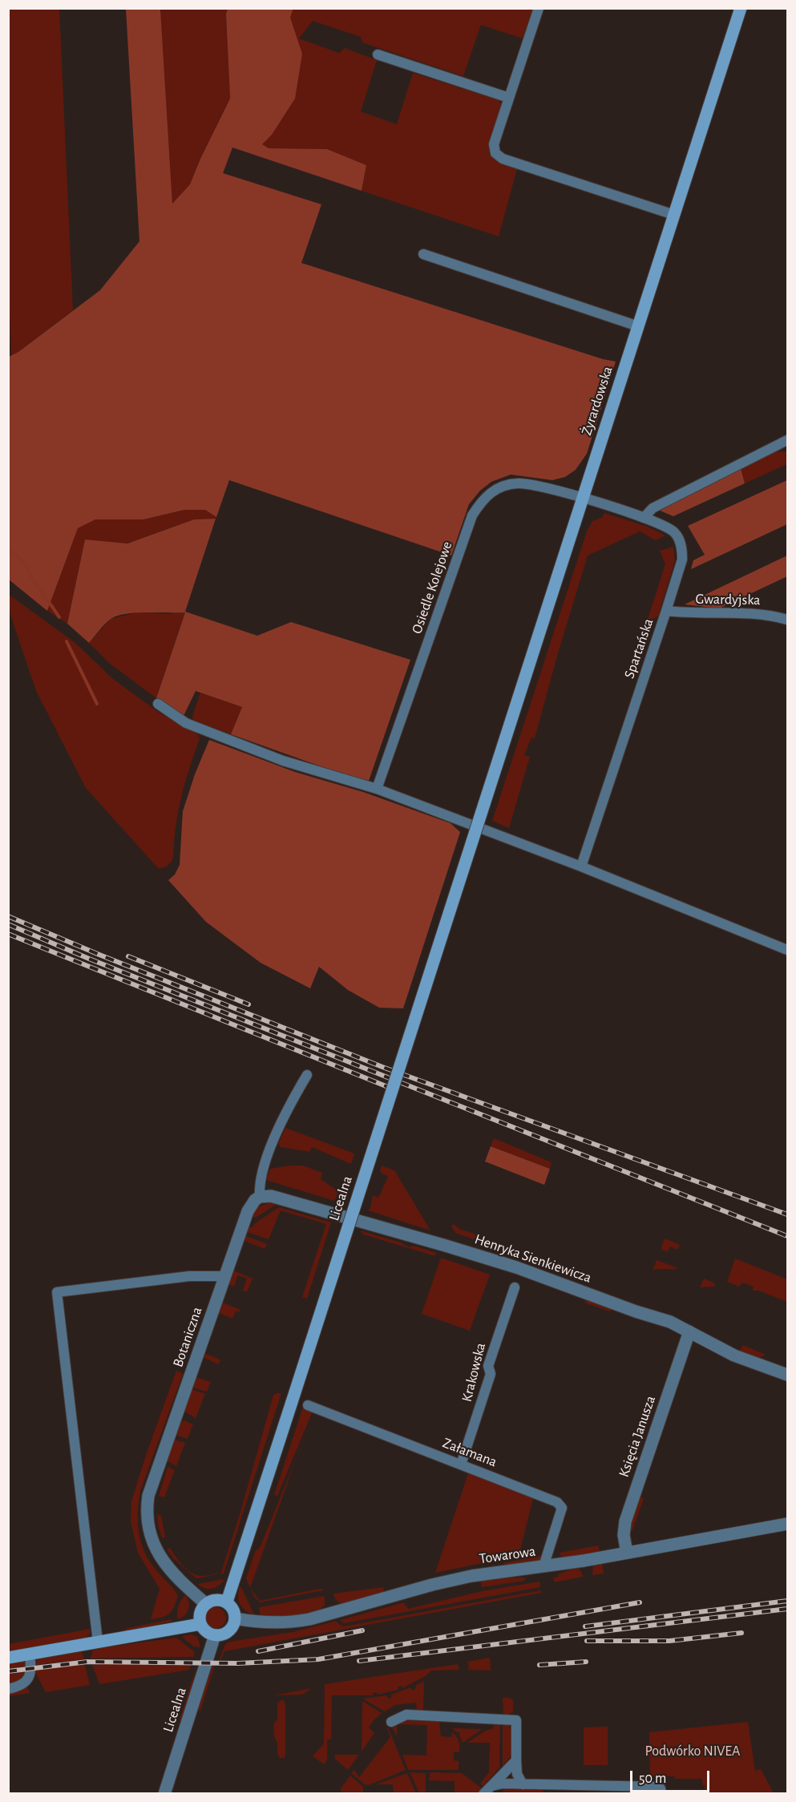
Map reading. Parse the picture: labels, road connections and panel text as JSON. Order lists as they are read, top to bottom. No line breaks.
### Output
{"streets":{"main road":["Żyrardowska","Licealna"],"street":["Osiedle Kolejowe","Gwardyjska","Spartańska","Henryka Sienkiewicza","Botaniczna","Krakowska","Księcia Janusza","Załamana","Towarowa"]},"crossings":[["Żyrardowska","Osiedle Kolejowe"],["Żyrardowska","Spartańska"],["Żyrardowska","Licealna"],["Osiedle Kolejowe","Spartańska"],["Gwardyjska","Spartańska"],["Licealna","Henryka Sienkiewicza"],["Licealna","Botaniczna"],["Licealna","Towarowa"],["Henryka Sienkiewicza","Botaniczna"],["Henryka Sienkiewicza","Księcia Janusza"],["Botaniczna","Towarowa"],["Krakowska","Załamana"],["Księcia Janusza","Towarowa"],["Załamana","Towarowa"]],"parks":["Podwórko NIVEA"],"scale_bar":"50 m"}
